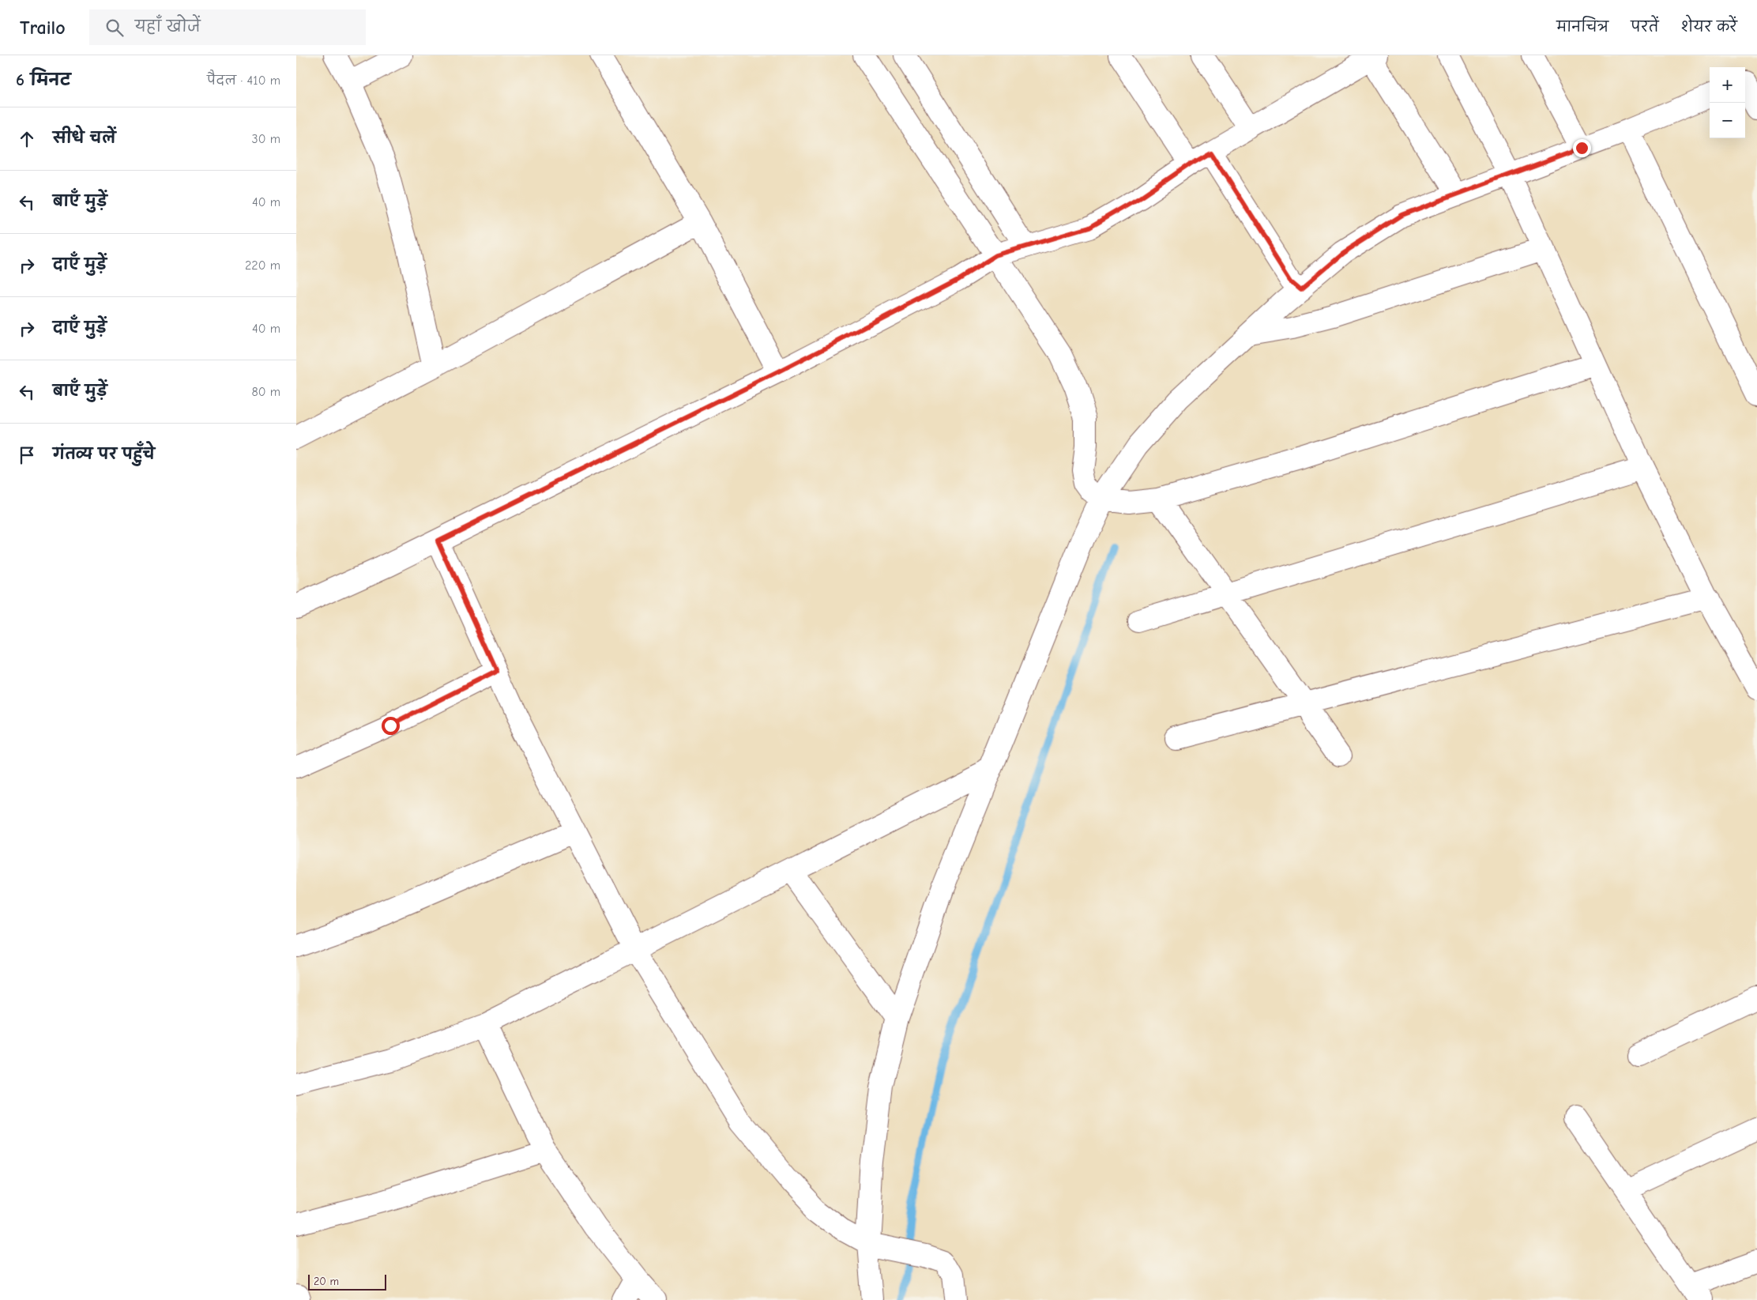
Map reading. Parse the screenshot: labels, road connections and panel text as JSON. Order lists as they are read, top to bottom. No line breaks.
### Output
{"scale_bar":"20 m","page":{"header":"Trailo","search":"यहाँ खोजें","nav":["मानचित्र","परतें","शेयर करें"],"heading":["6 मिनट","पैदल · 410 m"],"map_buttons":["+","−"],"list":[["सीधे चलें","30 m"],["बाएँ मुड़ें","40 m"],["दाएँ मुड़ें","220 m"],["दाएँ मुड़ें","40 m"],["बाएँ मुड़ें","80 m"],"गंतव्य पर पहुँचे"],"scale":"20 m"}}
